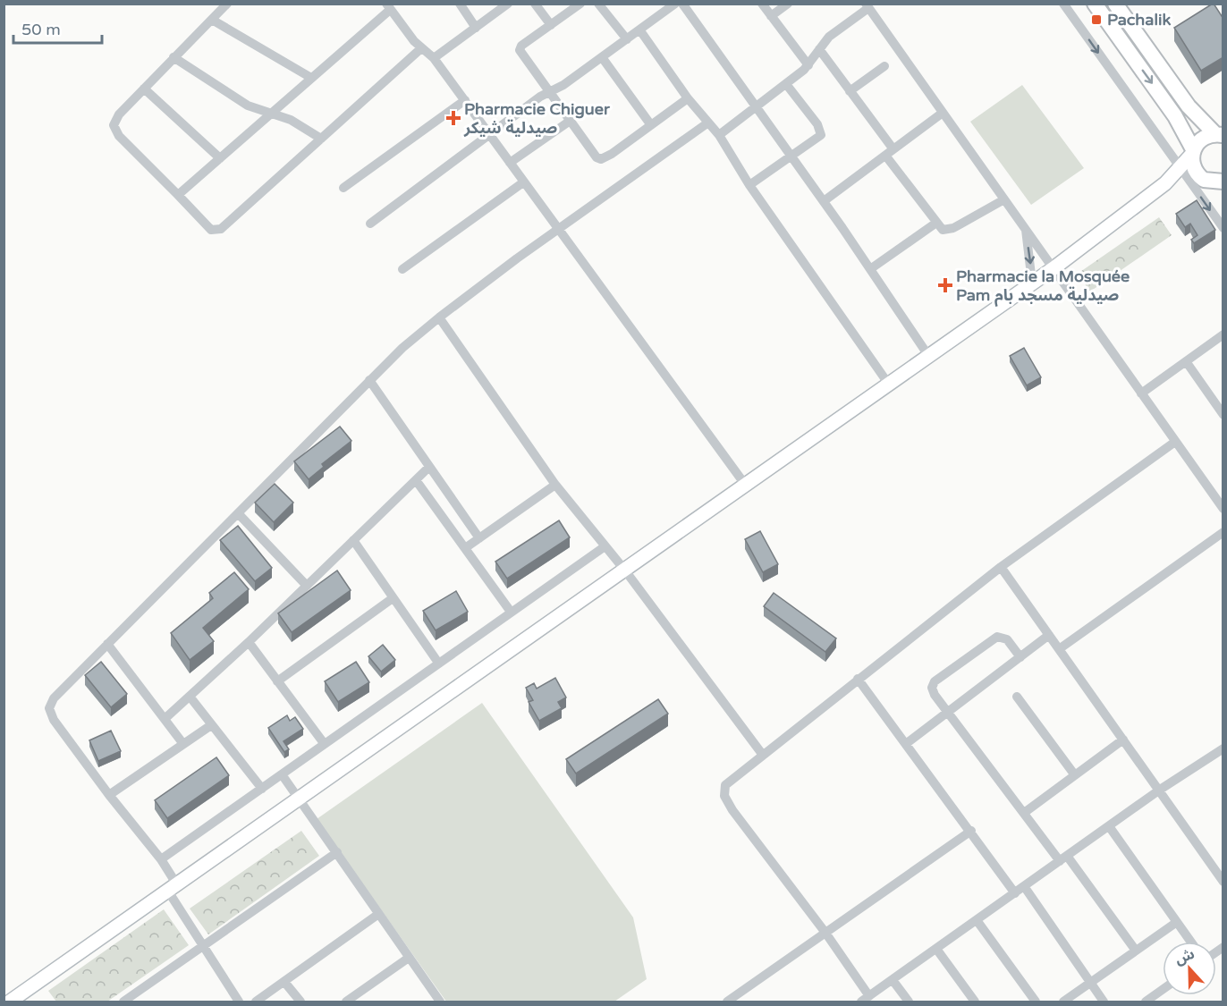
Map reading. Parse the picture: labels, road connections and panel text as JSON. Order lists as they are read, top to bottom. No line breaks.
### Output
{"places":{"transit":["Pachalik"],"health":["Pharmacie Chiguer صيدلية شيكر","Pharmacie la Mosquée Pam صيدلية مسجد بام"]},"scale_bar":"50 m","north":"top"}
